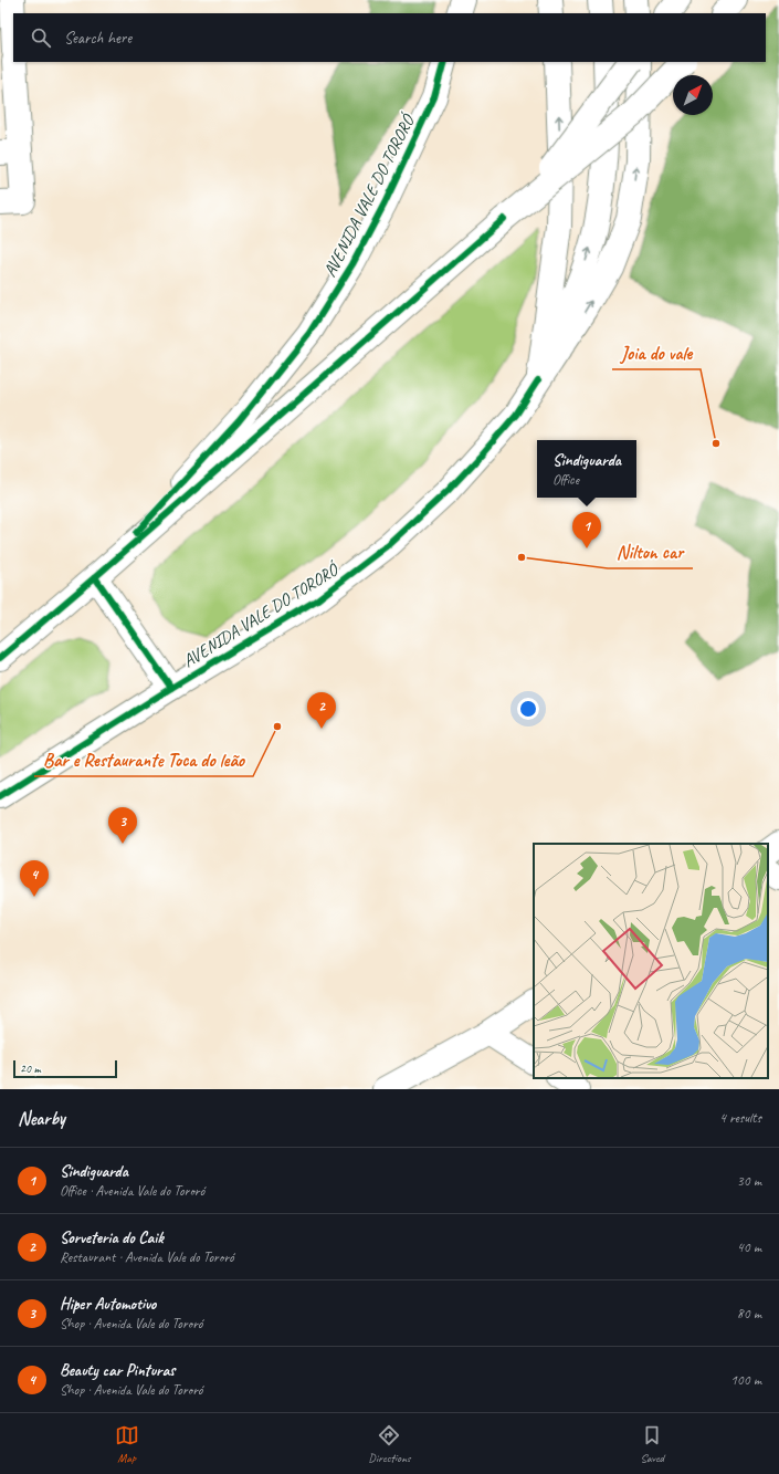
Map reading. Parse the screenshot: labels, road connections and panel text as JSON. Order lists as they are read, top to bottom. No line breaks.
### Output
{"streets":{"street":["AVENIDA VALE DO TORORÓ"]},"places":["Joia do vale","Nilton car","Bar e Restaurante Toca do leão"],"scale_bar":"20 m","north":"top right","page":{"search":"Search here","popup":["Sindiguarda","Office"],"pins":["1","2","3","4"],"scale":"20 m","heading":["Nearby","4 results"],"list":[{"mark":"1","name":"Sindiguarda","note":"Office · Avenida Vale do Tororó","value":"30 m"},{"mark":"2","name":"Sorveteria do Caik","note":"Restaurant · Avenida Vale do Tororó","value":"40 m"},{"mark":"3","name":"Hiper Automotivo","note":"Shop · Avenida Vale do Tororó","value":"80 m"},{"mark":"4","name":"Beauty car Pinturas","note":"Shop · Avenida Vale do Tororó","value":"100 m"}],"nav":["Map","Directions","Saved"]}}
